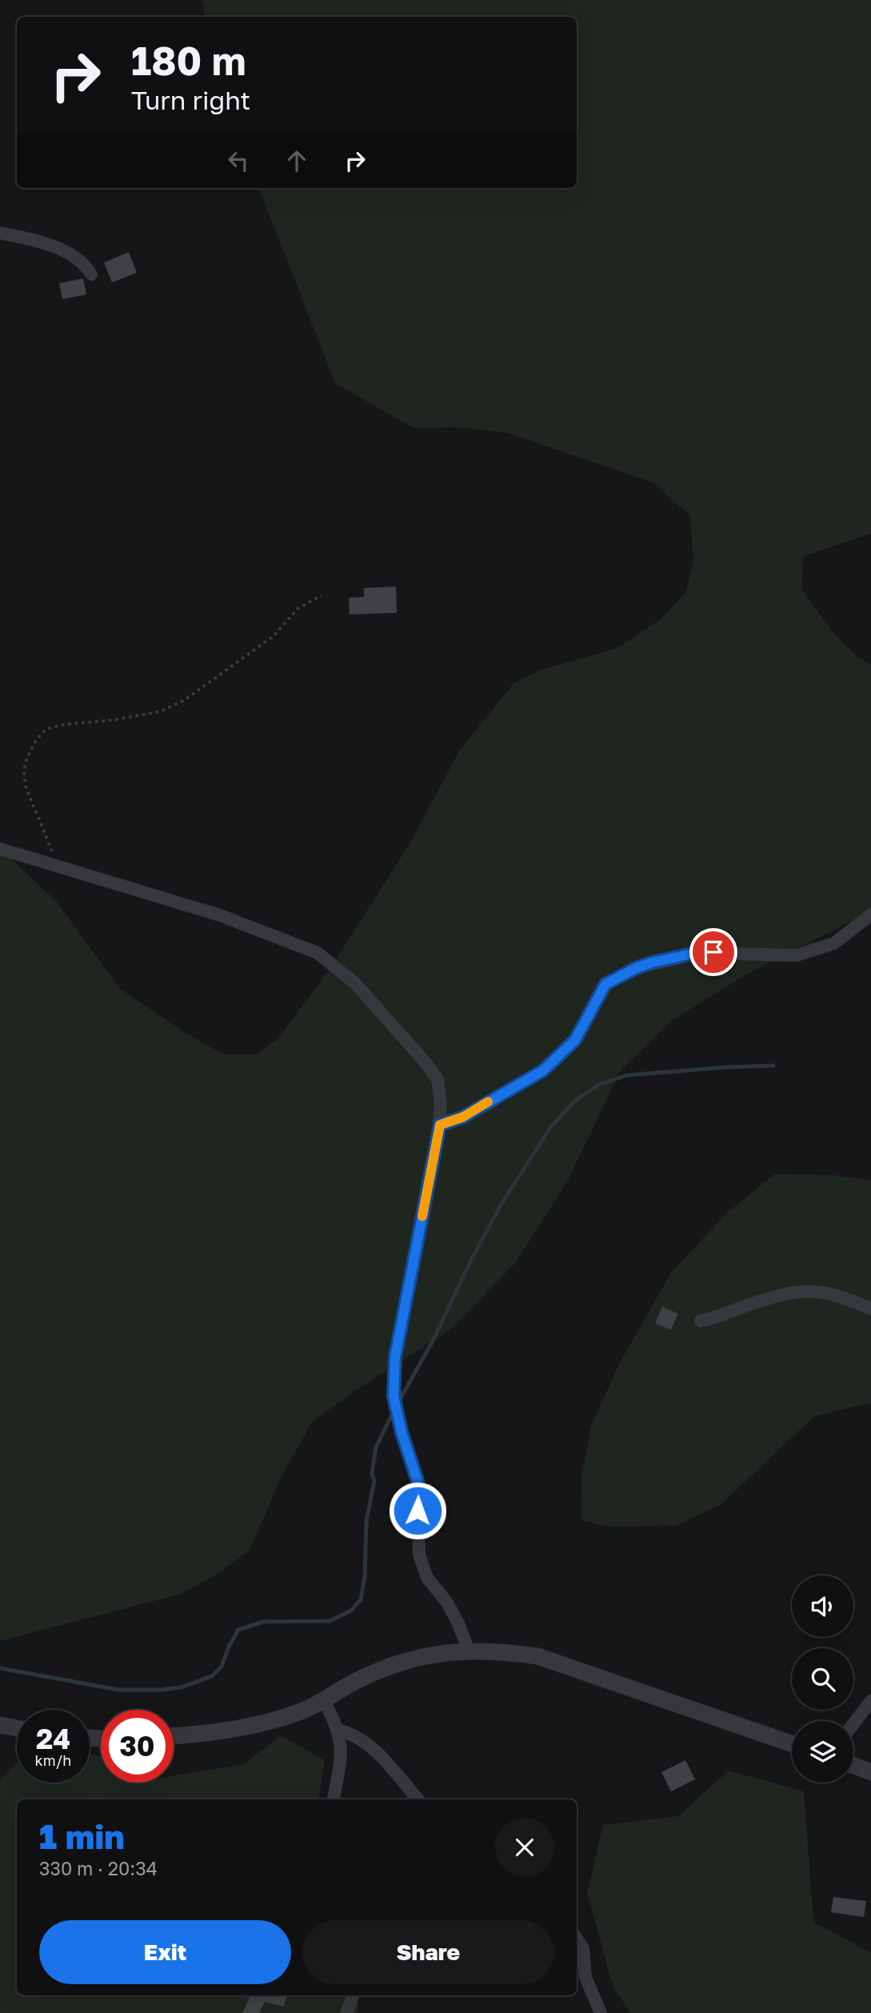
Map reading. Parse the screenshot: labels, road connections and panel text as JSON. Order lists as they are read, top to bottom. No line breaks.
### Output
{"page":{"turn":["180 m","Turn right"],"speed":"24 km/h","limit":"30","heading":["1 min","330 m · 20:34"],"buttons":["Exit","Share"]}}
